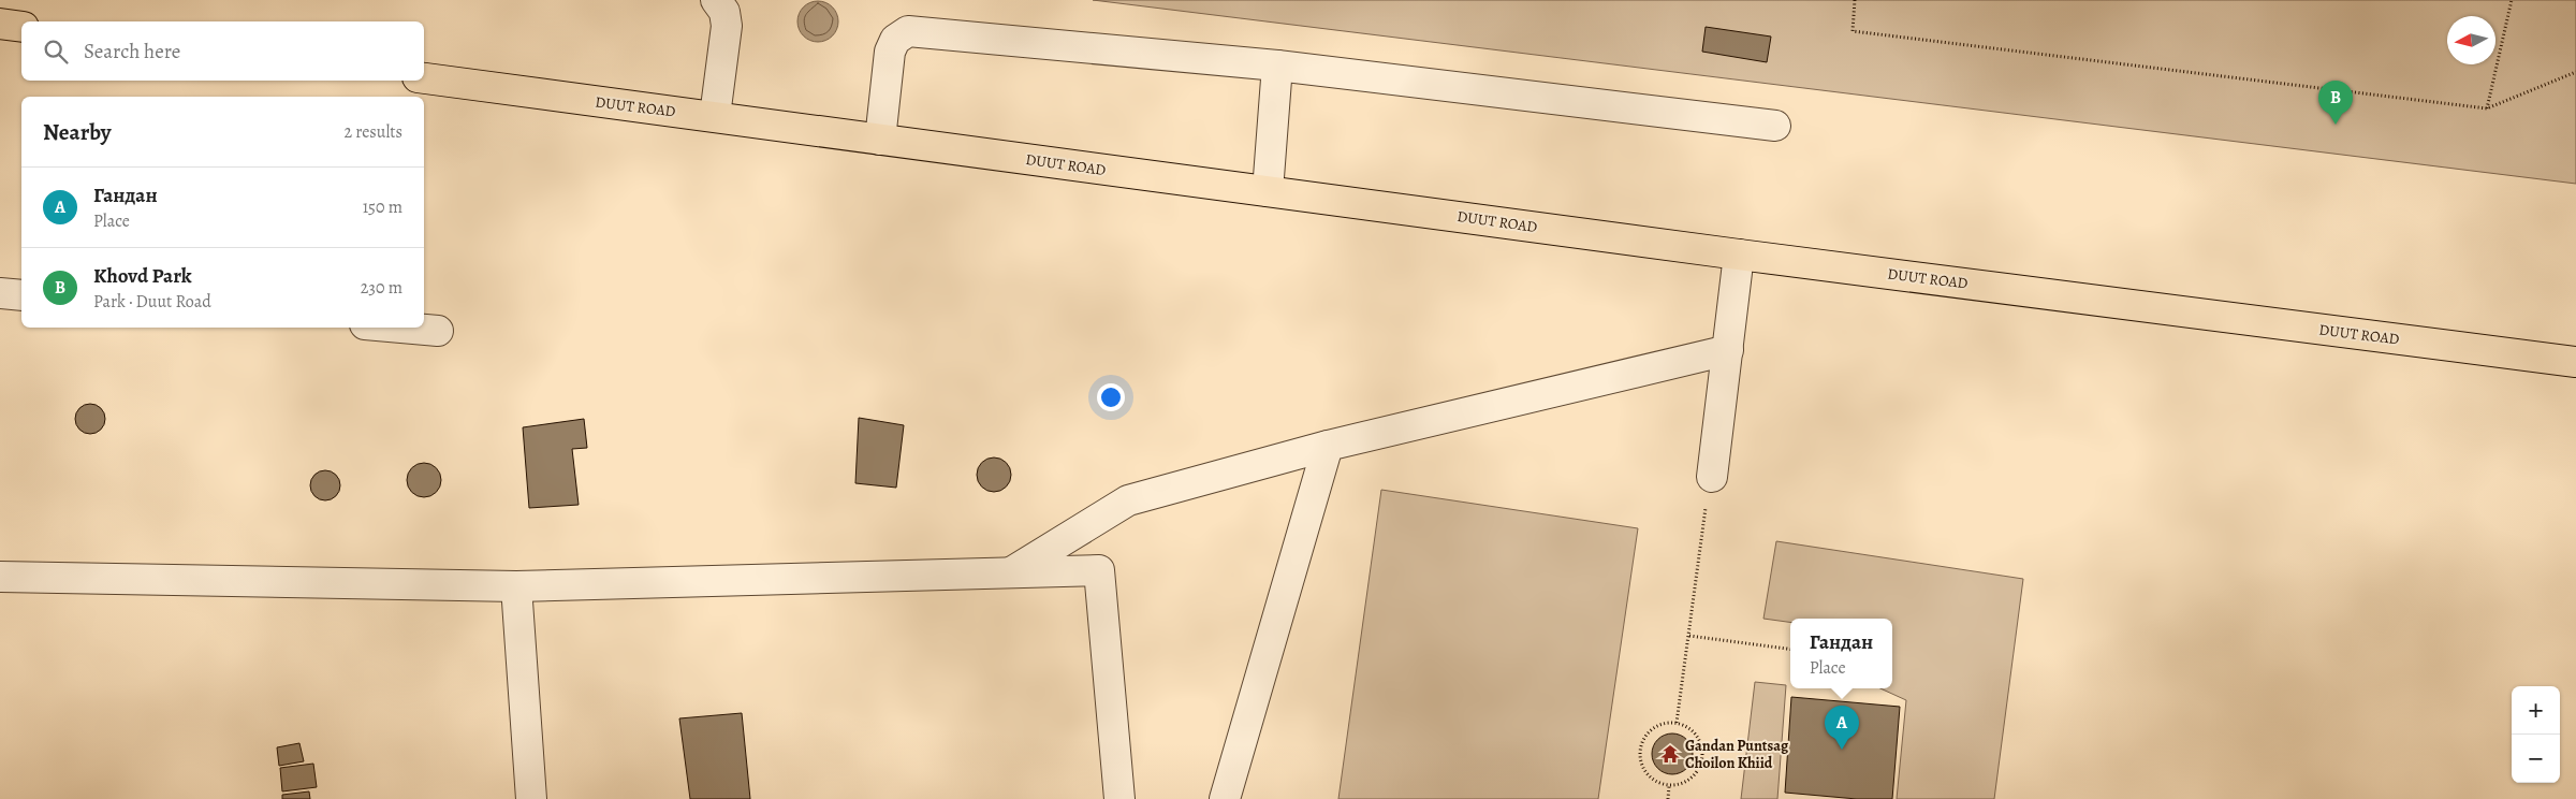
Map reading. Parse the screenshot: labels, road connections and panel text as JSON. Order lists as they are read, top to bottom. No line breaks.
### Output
{"streets":{"main road":["DUUT ROAD"]},"places":{"temple":["Gandan Puntsag Choilon Khiid"]},"north":"left","page":{"search":"Search here","pins":["B","A"],"heading":["Nearby","2 results"],"list":[{"mark":"A","name":"Гандан","note":"Place","value":"150 m"},{"mark":"B","name":"Khovd Park","note":"Park · Duut Road","value":"230 m"}],"popup":["Гандан","Place"],"map_buttons":["+","−"]}}
